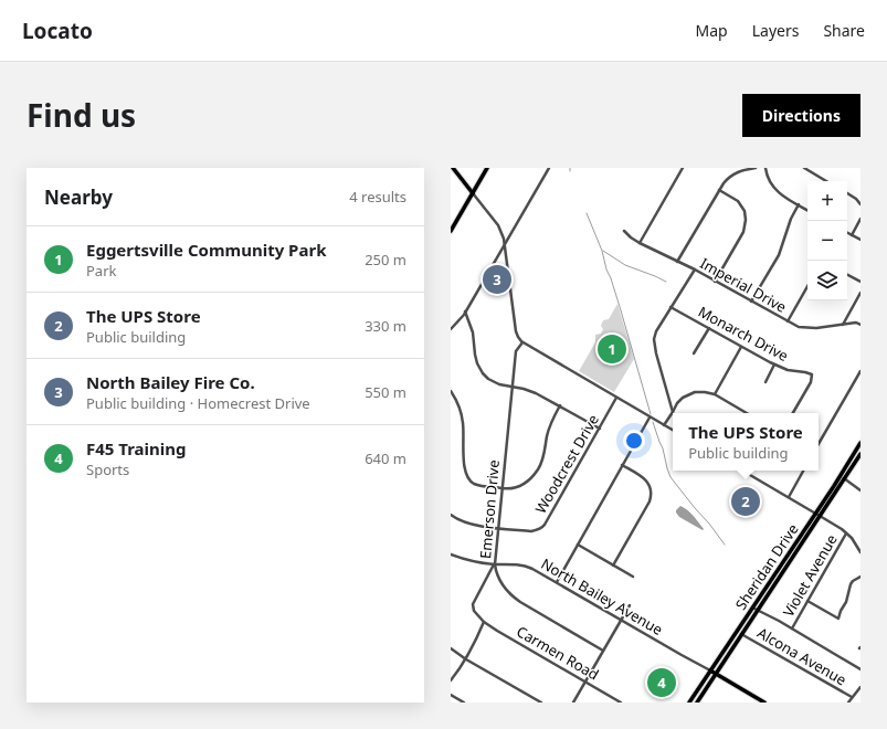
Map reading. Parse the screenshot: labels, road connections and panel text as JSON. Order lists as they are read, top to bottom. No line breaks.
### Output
{"streets":{"main road":["Sheridan Drive"],"street":["Imperial Drive","Monarch Drive","Woodcrest Drive","Emerson Drive","Violet Avenue","North Bailey Avenue","Carmen Road","Alcona Avenue"]},"crossings":[["Woodcrest Drive","Emerson Drive"],["Emerson Drive","North Bailey Avenue"],["Sheridan Drive","North Bailey Avenue"],["Sheridan Drive","Alcona Avenue"]],"page":{"header":"Locato","nav":["Map","Layers","Share"],"title":"Find us","buttons":"Directions","heading":["Nearby","4 results"],"map_buttons":["+","−"],"list":[{"mark":"1","name":"Eggertsville Community Park","note":"Park","value":"250 m"},{"mark":"2","name":"The UPS Store","note":"Public building","value":"330 m"},{"mark":"3","name":"North Bailey Fire Co.","note":"Public building · Homecrest Drive","value":"550 m"},{"mark":"4","name":"F45 Training","note":"Sports","value":"640 m"}],"pins":["3","1","2","4"],"popup":["The UPS Store","Public building"]}}
